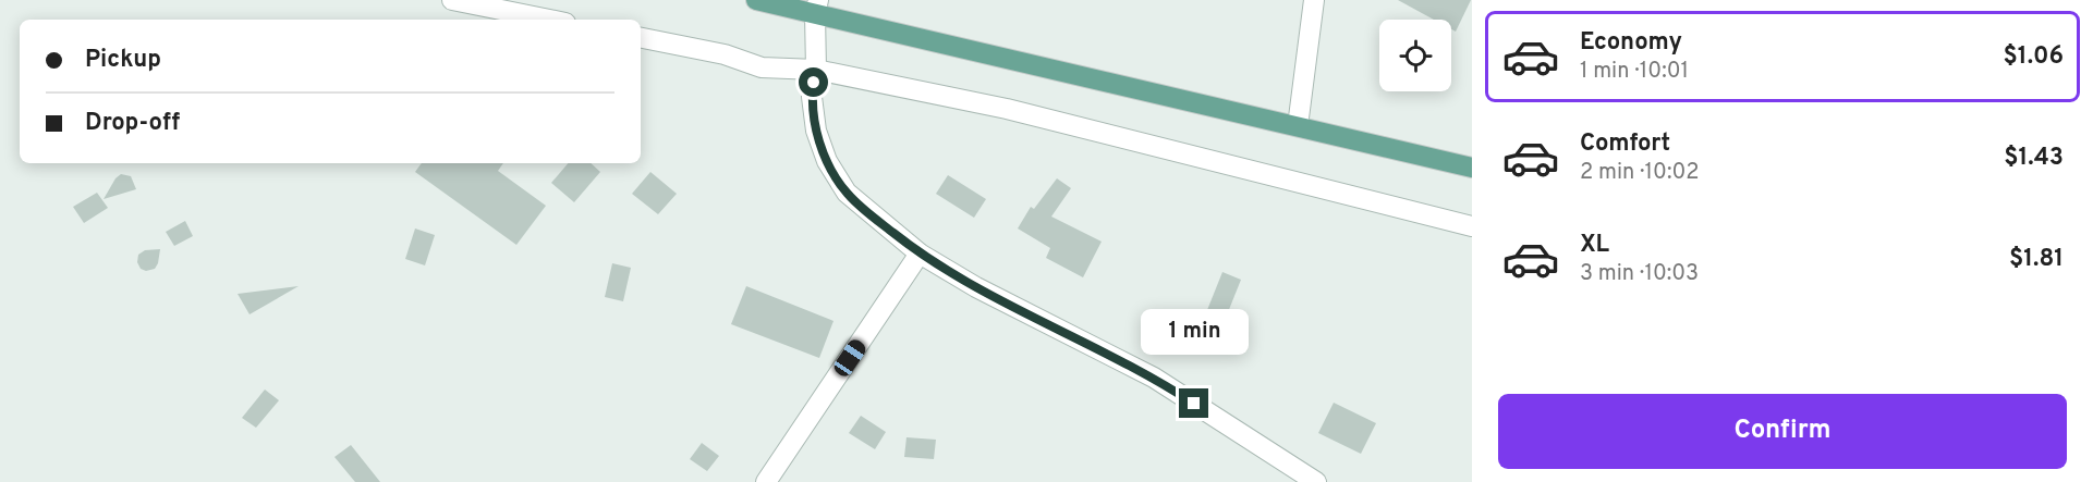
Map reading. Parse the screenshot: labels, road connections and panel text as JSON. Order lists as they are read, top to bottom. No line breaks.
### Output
{"page":{"list":[{"name":"Economy","note":"1 min · 10:01","value":"$1.06"},{"name":"Comfort","note":"2 min · 10:02","value":"$1.43"},{"name":"XL","note":"3 min · 10:03","value":"$1.81"}],"banner":["Pickup","Drop-off"],"bubble":"1 min","buttons":"Confirm"}}
